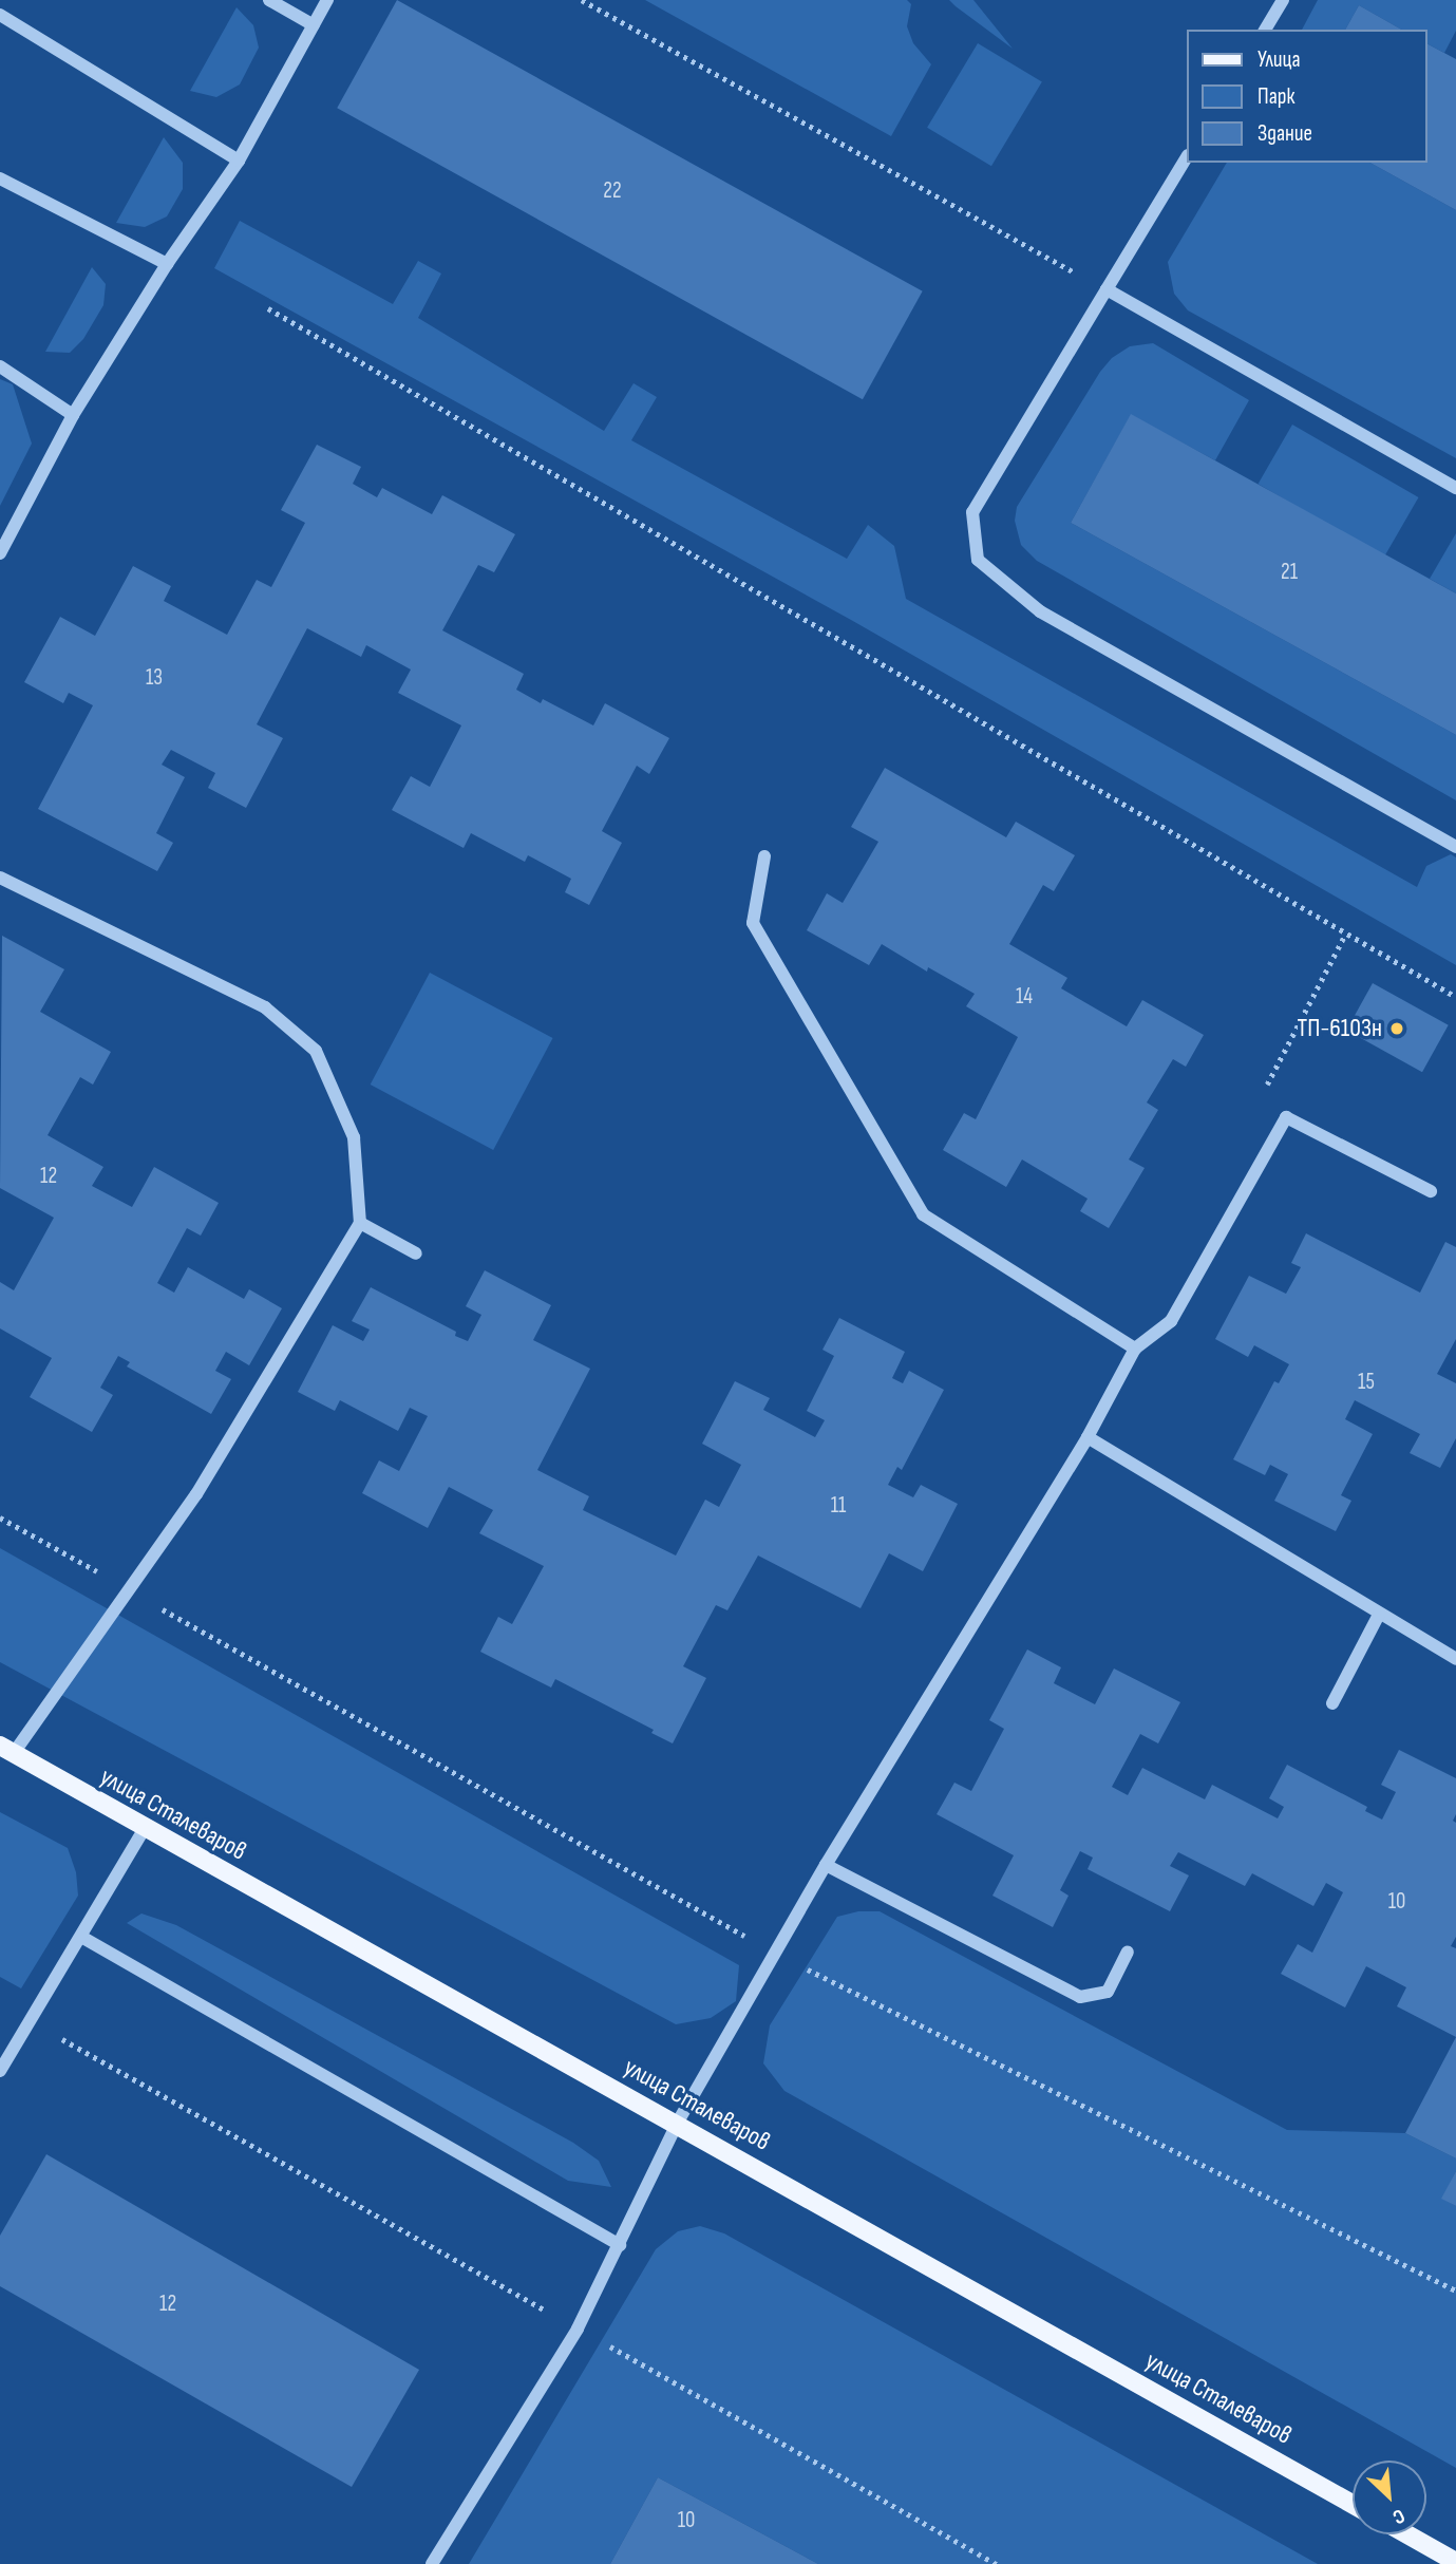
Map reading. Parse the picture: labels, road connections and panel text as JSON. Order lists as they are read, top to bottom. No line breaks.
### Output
{"streets":{"main road":["улица Сталеваров"]},"places":["ТП-6103н"],"house_numbers":["22","21","13","14","12","15","11","10","12","10"],"legend":["Улица","Парк","Здание"],"north":"bottom right"}
